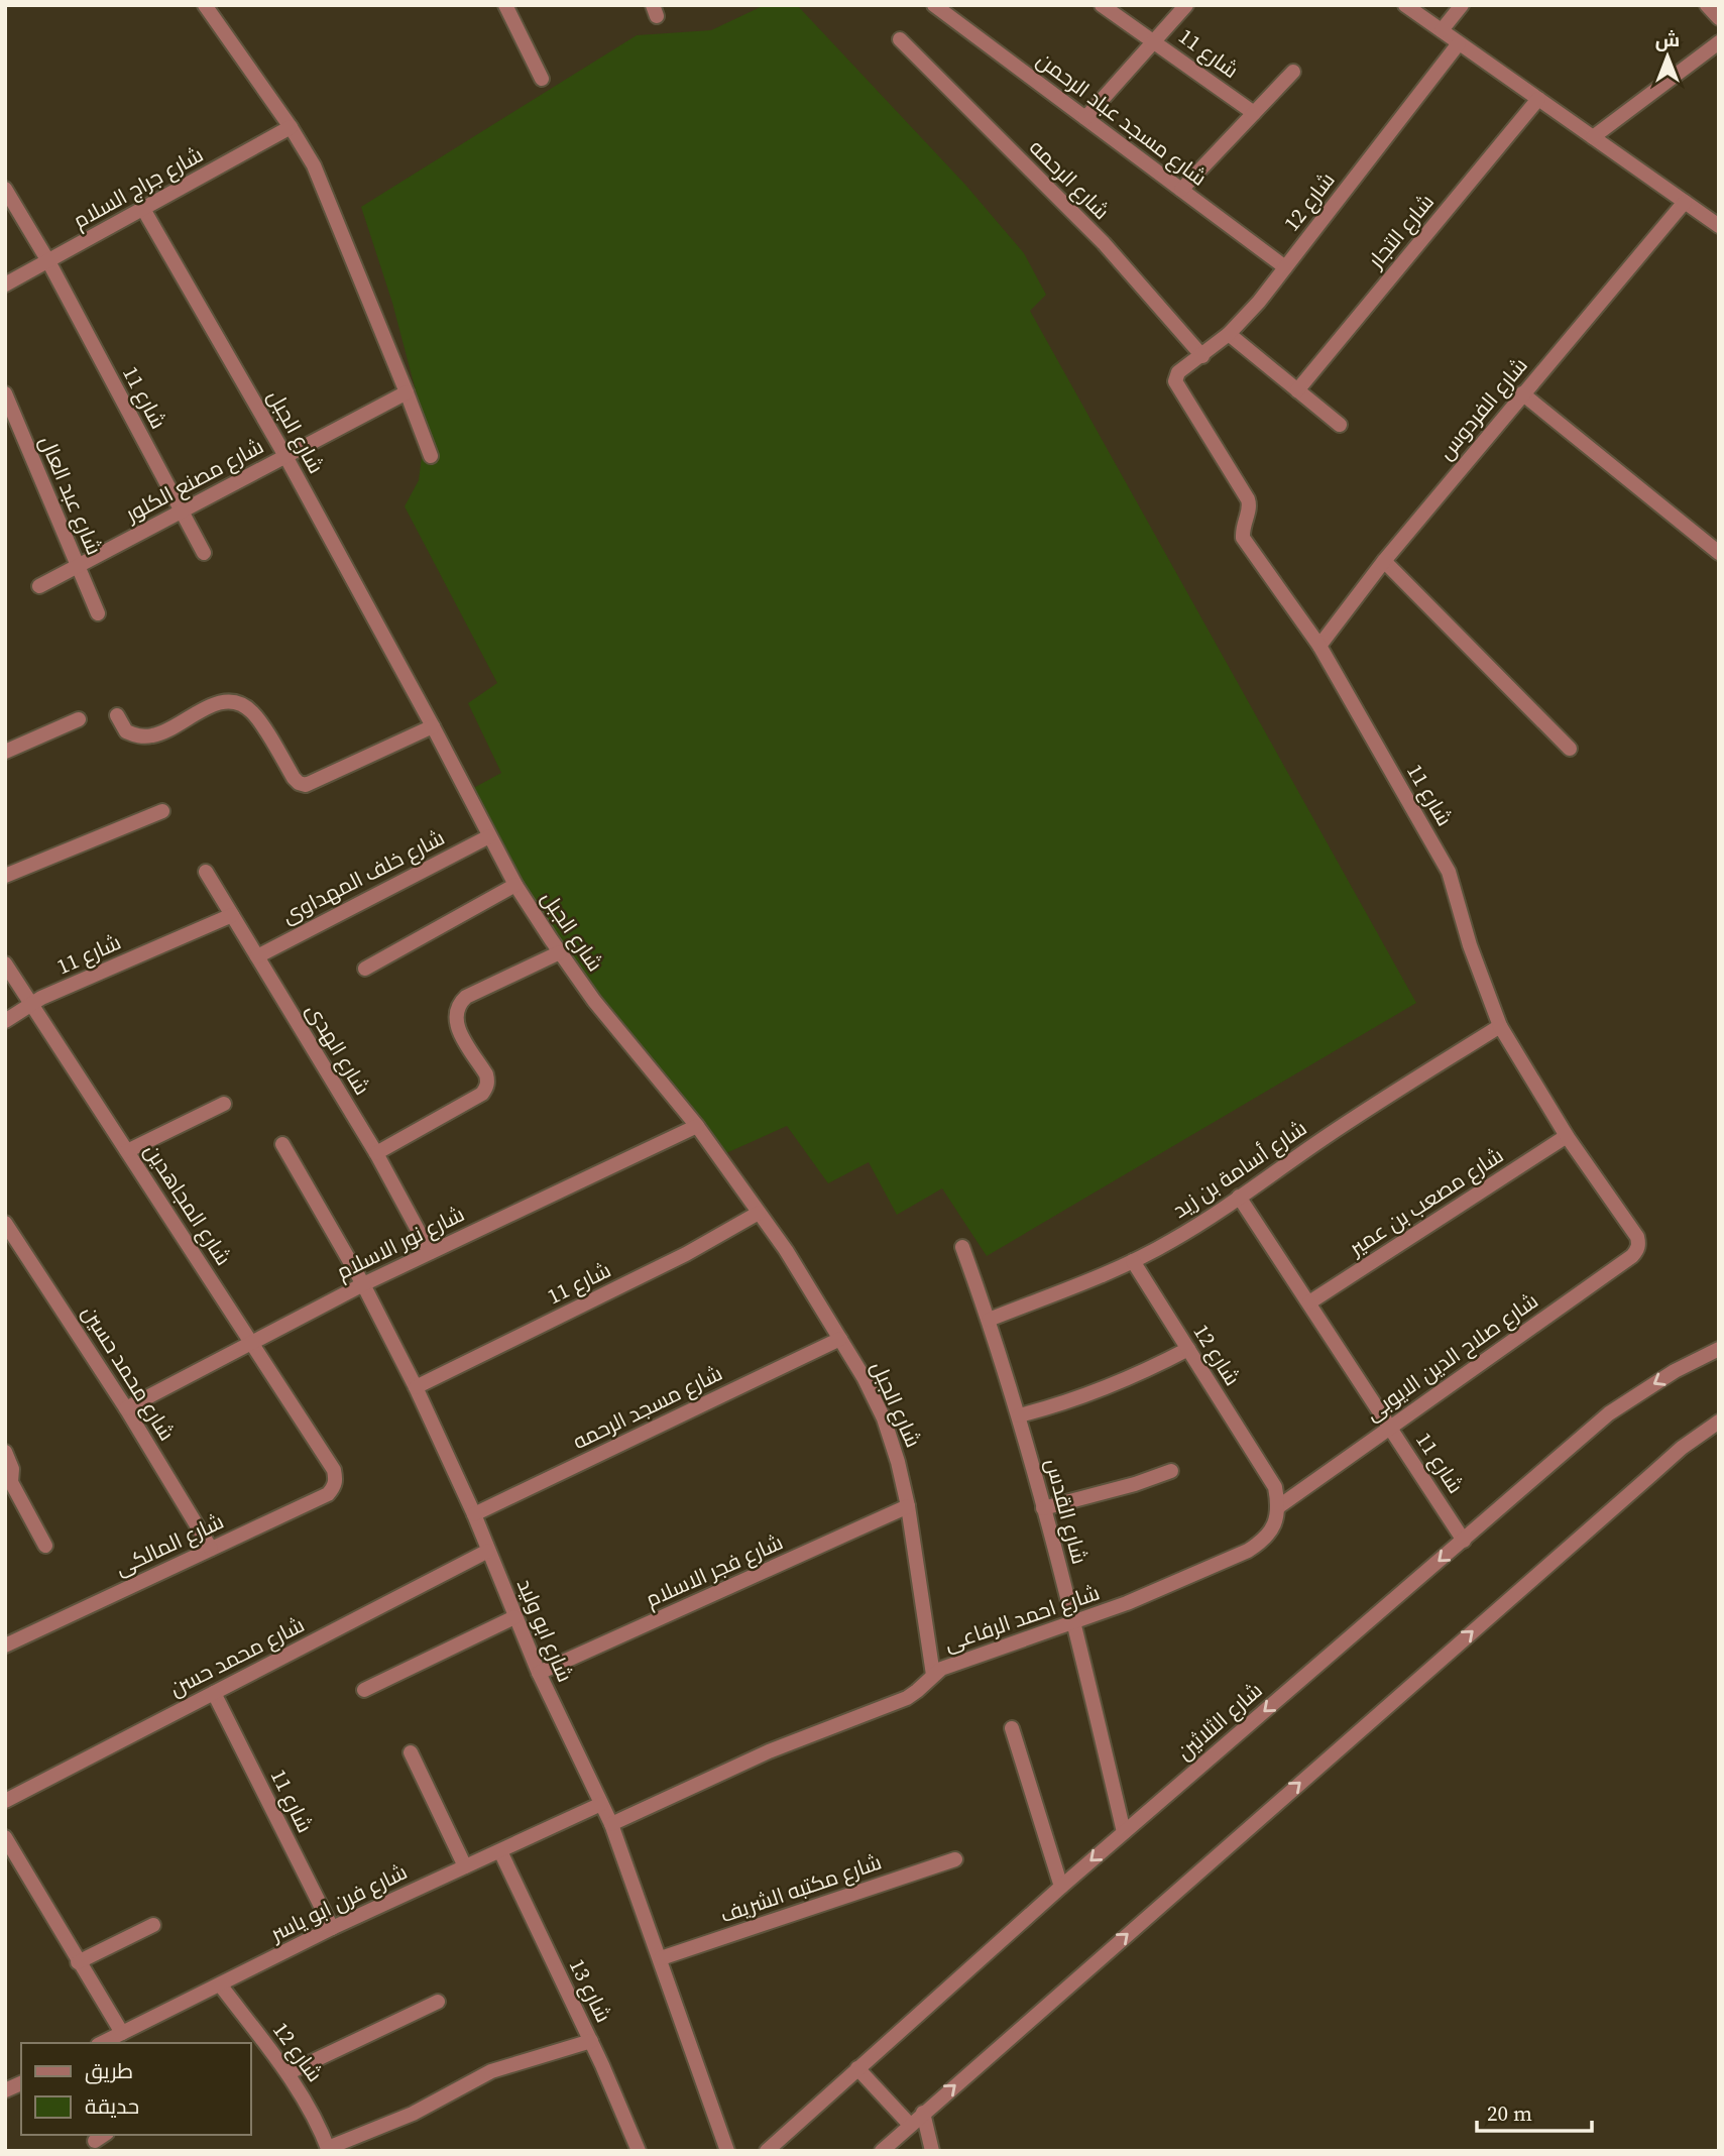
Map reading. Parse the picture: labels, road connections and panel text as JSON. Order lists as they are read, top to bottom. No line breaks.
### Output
{"streets":{"street":["شارع 11","شارع مسجد عباد الرحمن","شارع الرحمه","شارع جراج السلام","شارع 12","شارع التجار","شارع الفردوس","شارع الجبل","شارع مصنع الكلور","شارع عبد العال","شارع خلف المهداوى","شارع الهدى","شارع أسامة بن زيد","شارع مصعب بن عمير","شارع المجاهدين","شارع نور الاسلام","شارع صلاح الدين الايوبى","شارع محمد حسين","شارع مسجد الرحمه","شارع القدس","شارع المالكى","شارع فجر الاسلام","شارع احمد الرفاعى","شارع ابو وليد","شارع محمد حسن","شارع الثلاثين","شارع مكتبه الشريف","شارع فرن ابو ياسر","شارع 13"]},"crossings":[["شارع 11","شارع جراج السلام"],["شارع 11","شارع 12"],["شارع 11","شارع الفردوس"],["شارع 11","شارع الجبل"],["شارع 11","شارع مصنع الكلور"],["شارع 11","شارع الهدى"],["شارع 11","شارع أسامة بن زيد"],["شارع 11","شارع مصعب بن عمير"],["شارع 11","شارع المجاهدين"],["شارع 11","شارع صلاح الدين الايوبى"],["شارع 11","شارع ابو وليد"],["شارع 11","شارع محمد حسن"],["شارع 11","شارع الثلاثين"],["شارع 11","شارع فرن ابو ياسر"],["شارع مسجد عباد الرحمن","شارع 12"],["شارع الرحمه","شارع 12"],["شارع جراج السلام","شارع الجبل"],["شارع 12","شارع أسامة بن زيد"],["شارع 12","شارع صلاح الدين الايوبى"],["شارع 12","شارع احمد الرفاعى"],["شارع 12","شارع فرن ابو ياسر"],["شارع الجبل","شارع مصنع الكلور"],["شارع الجبل","شارع خلف المهداوى"],["شارع الجبل","شارع نور الاسلام"],["شارع الجبل","شارع مسجد الرحمه"],["شارع الجبل","شارع فجر الاسلام"],["شارع الجبل","شارع احمد الرفاعى"],["شارع مصنع الكلور","شارع عبد العال"],["شارع خلف المهداوى","شارع الهدى"],["شارع الهدى","شارع نور الاسلام"],["شارع أسامة بن زيد","شارع القدس"],["شارع المجاهدين","شارع نور الاسلام"],["شارع المجاهدين","شارع المالكى"],["شارع نور الاسلام","شارع محمد حسين"],["شارع نور الاسلام","شارع ابو وليد"],["شارع صلاح الدين الايوبى","شارع احمد الرفاعى"],["شارع محمد حسين","شارع المالكى"],["شارع مسجد الرحمه","شارع ابو وليد"],["شارع القدس","شارع احمد الرفاعى"],["شارع القدس","شارع الثلاثين"],["شارع فجر الاسلام","شارع ابو وليد"],["شارع احمد الرفاعى","شارع ابو وليد"],["شارع ابو وليد","شارع محمد حسن"],["شارع ابو وليد","شارع مكتبه الشريف"],["شارع ابو وليد","شارع فرن ابو ياسر"],["شارع فرن ابو ياسر","شارع 13"]],"legend":["طريق","حديقة"],"scale_bar":"20 m","north":"top"}
